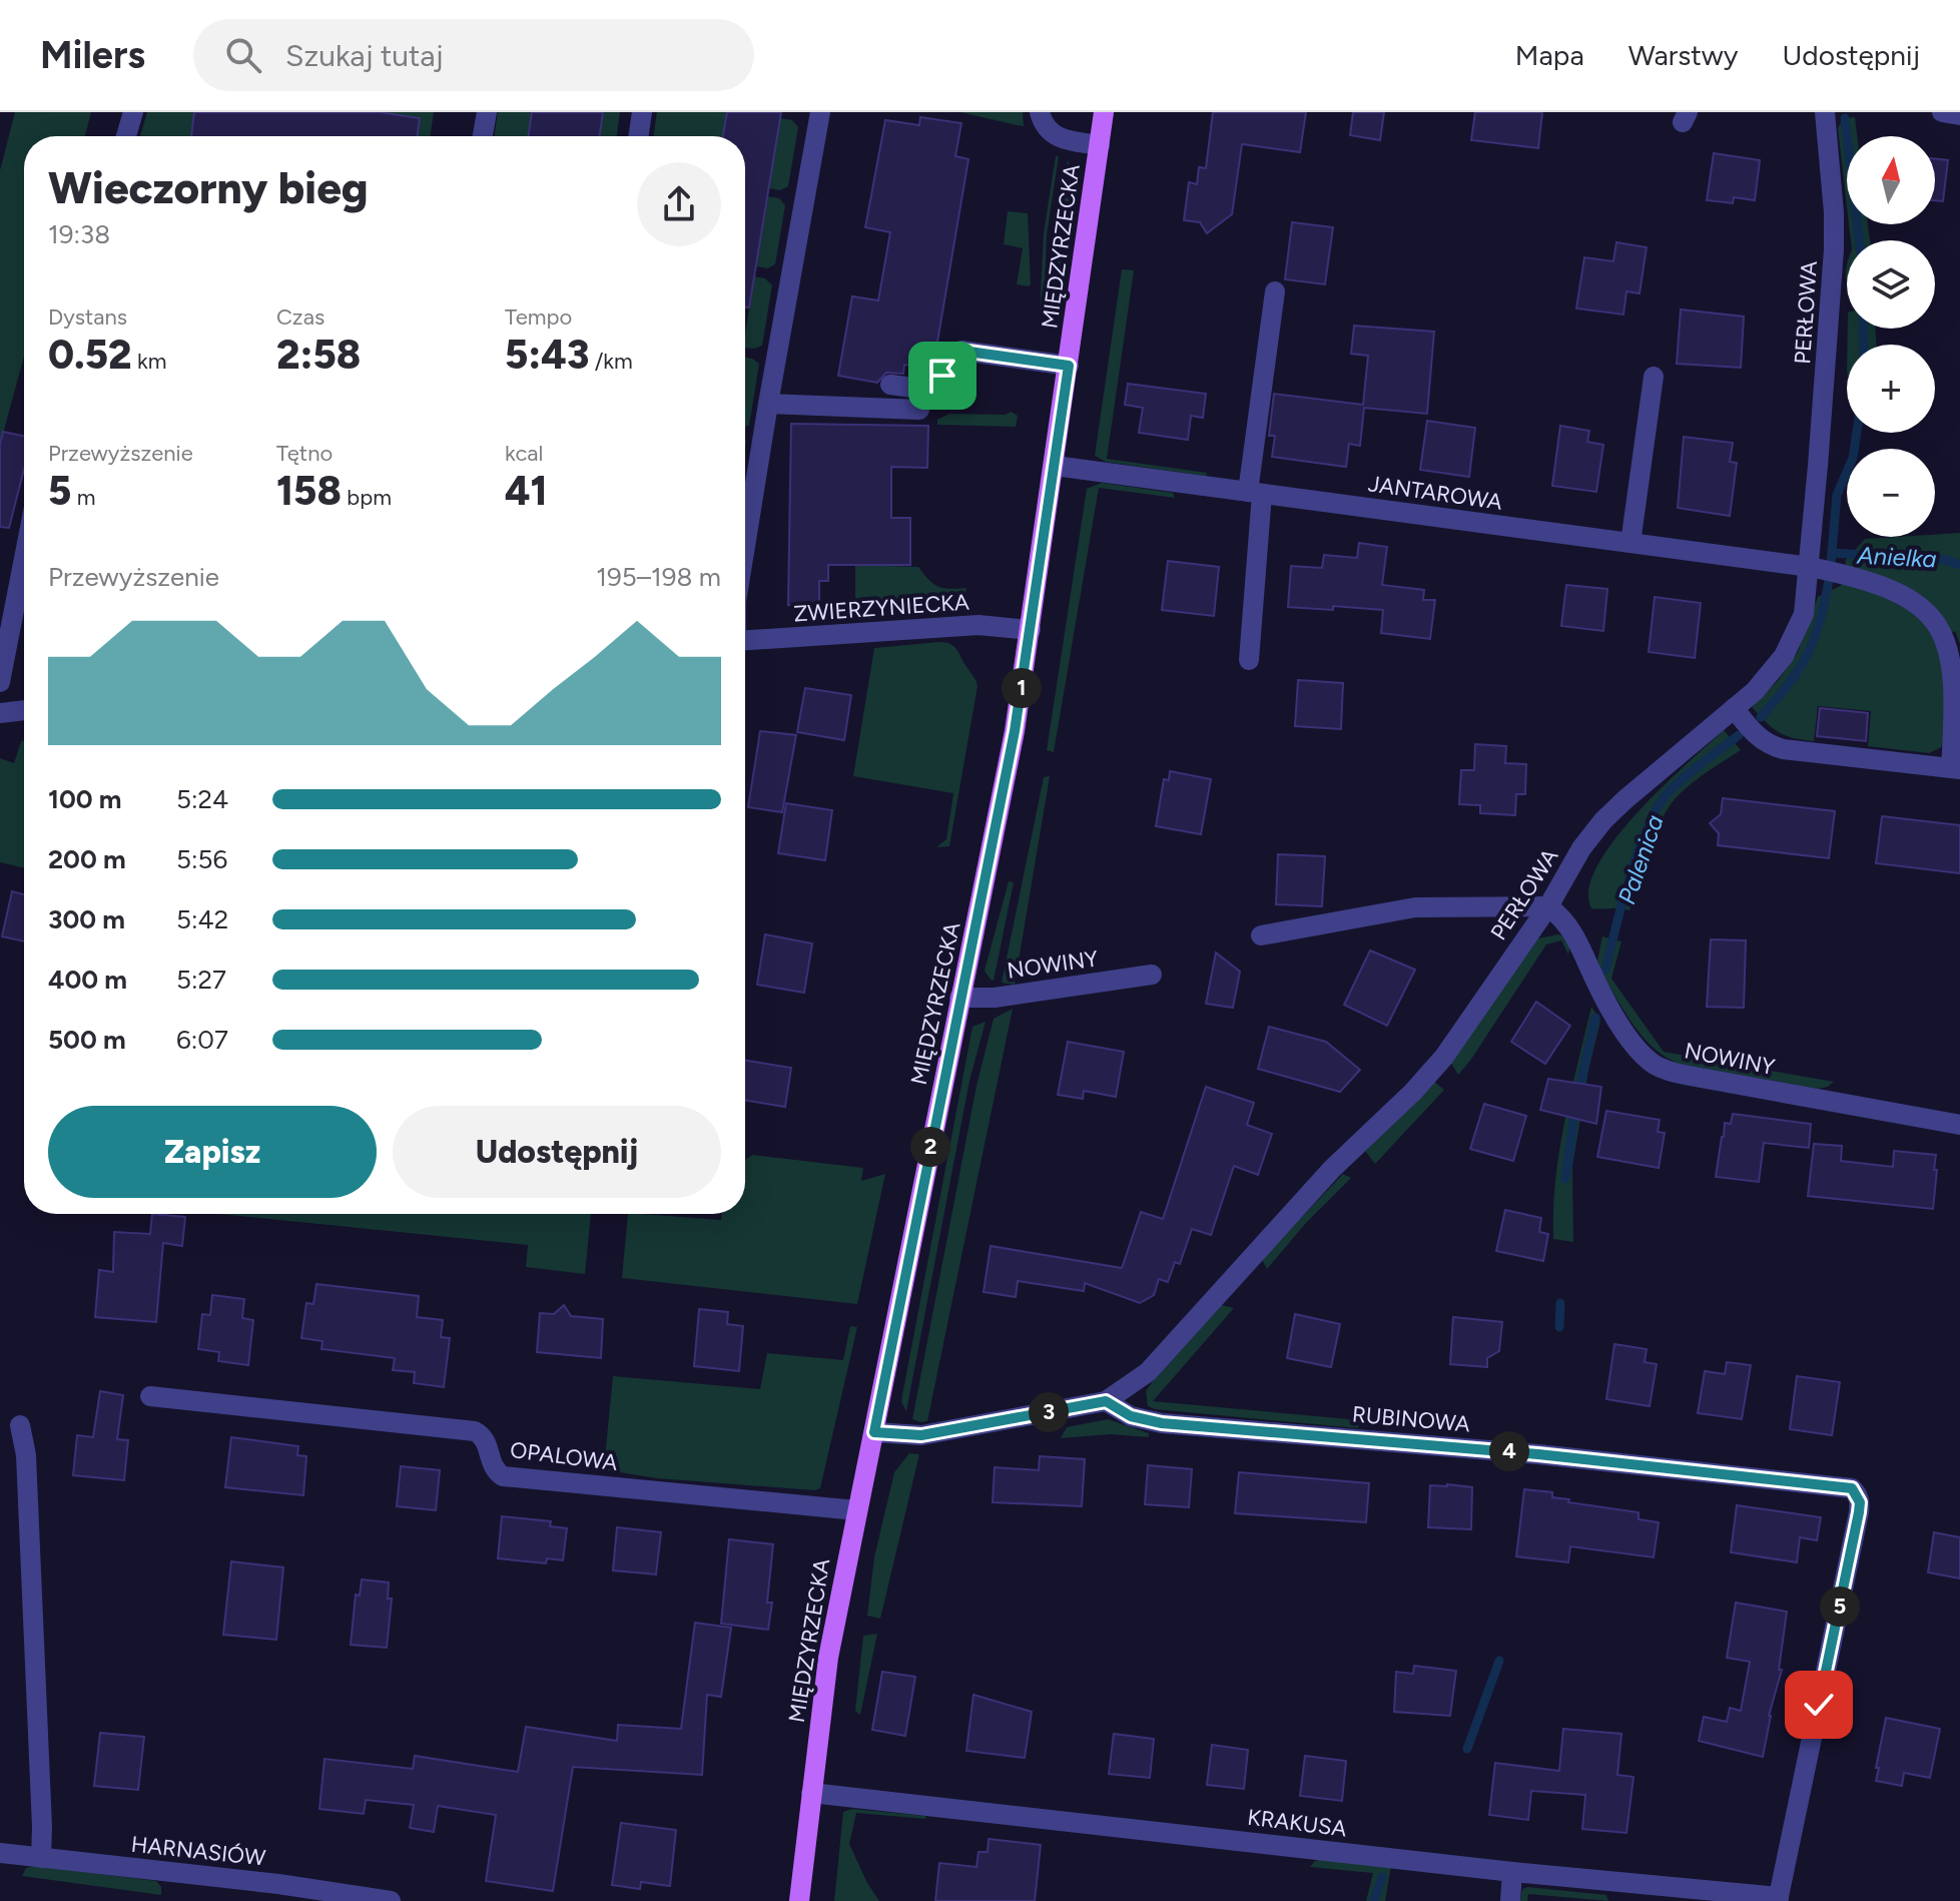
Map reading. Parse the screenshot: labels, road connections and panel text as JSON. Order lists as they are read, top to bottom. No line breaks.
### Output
{"streets":{"main road":["MIĘDZYRZECKA"],"street":["PERŁOWA","JANTAROWA","ZWIERZYNIECKA","NOWINY","RUBINOWA","OPALOWA","KRAKUSA","HARNASIÓW"]},"crossings":[["MIĘDZYRZECKA","PERŁOWA"],["MIĘDZYRZECKA","JANTAROWA"],["MIĘDZYRZECKA","ZWIERZYNIECKA"],["MIĘDZYRZECKA","NOWINY"],["MIĘDZYRZECKA","OPALOWA"],["MIĘDZYRZECKA","KRAKUSA"],["PERŁOWA","JANTAROWA"],["PERŁOWA","NOWINY"],["PERŁOWA","RUBINOWA"],["RUBINOWA","KRAKUSA"]],"water":["Anielka","Palenica"],"north":"top","page":{"header":"Milers","search":"Szukaj tutaj","nav":["Mapa","Warstwy","Udostępnij"],"map_buttons":["+","−"],"heading":["Wieczorny bieg","19:38"],"stats":[["Dystans","0.52 km"],["Czas","2:58"],["Tempo","5:43 /km"],["Przewyższenie","5 m"],["Tętno","158 bpm"],["kcal","41"]],"chart":["Przewyższenie","195–198 m"],"pins":["1","2","3","4","5"],"list":[{"name":"100 m","note":"5:24"},{"name":"200 m","note":"5:56"},{"name":"300 m","note":"5:42"},{"name":"400 m","note":"5:27"},{"name":"500 m","note":"6:07"}],"buttons":["Zapisz","Udostępnij"]}}
